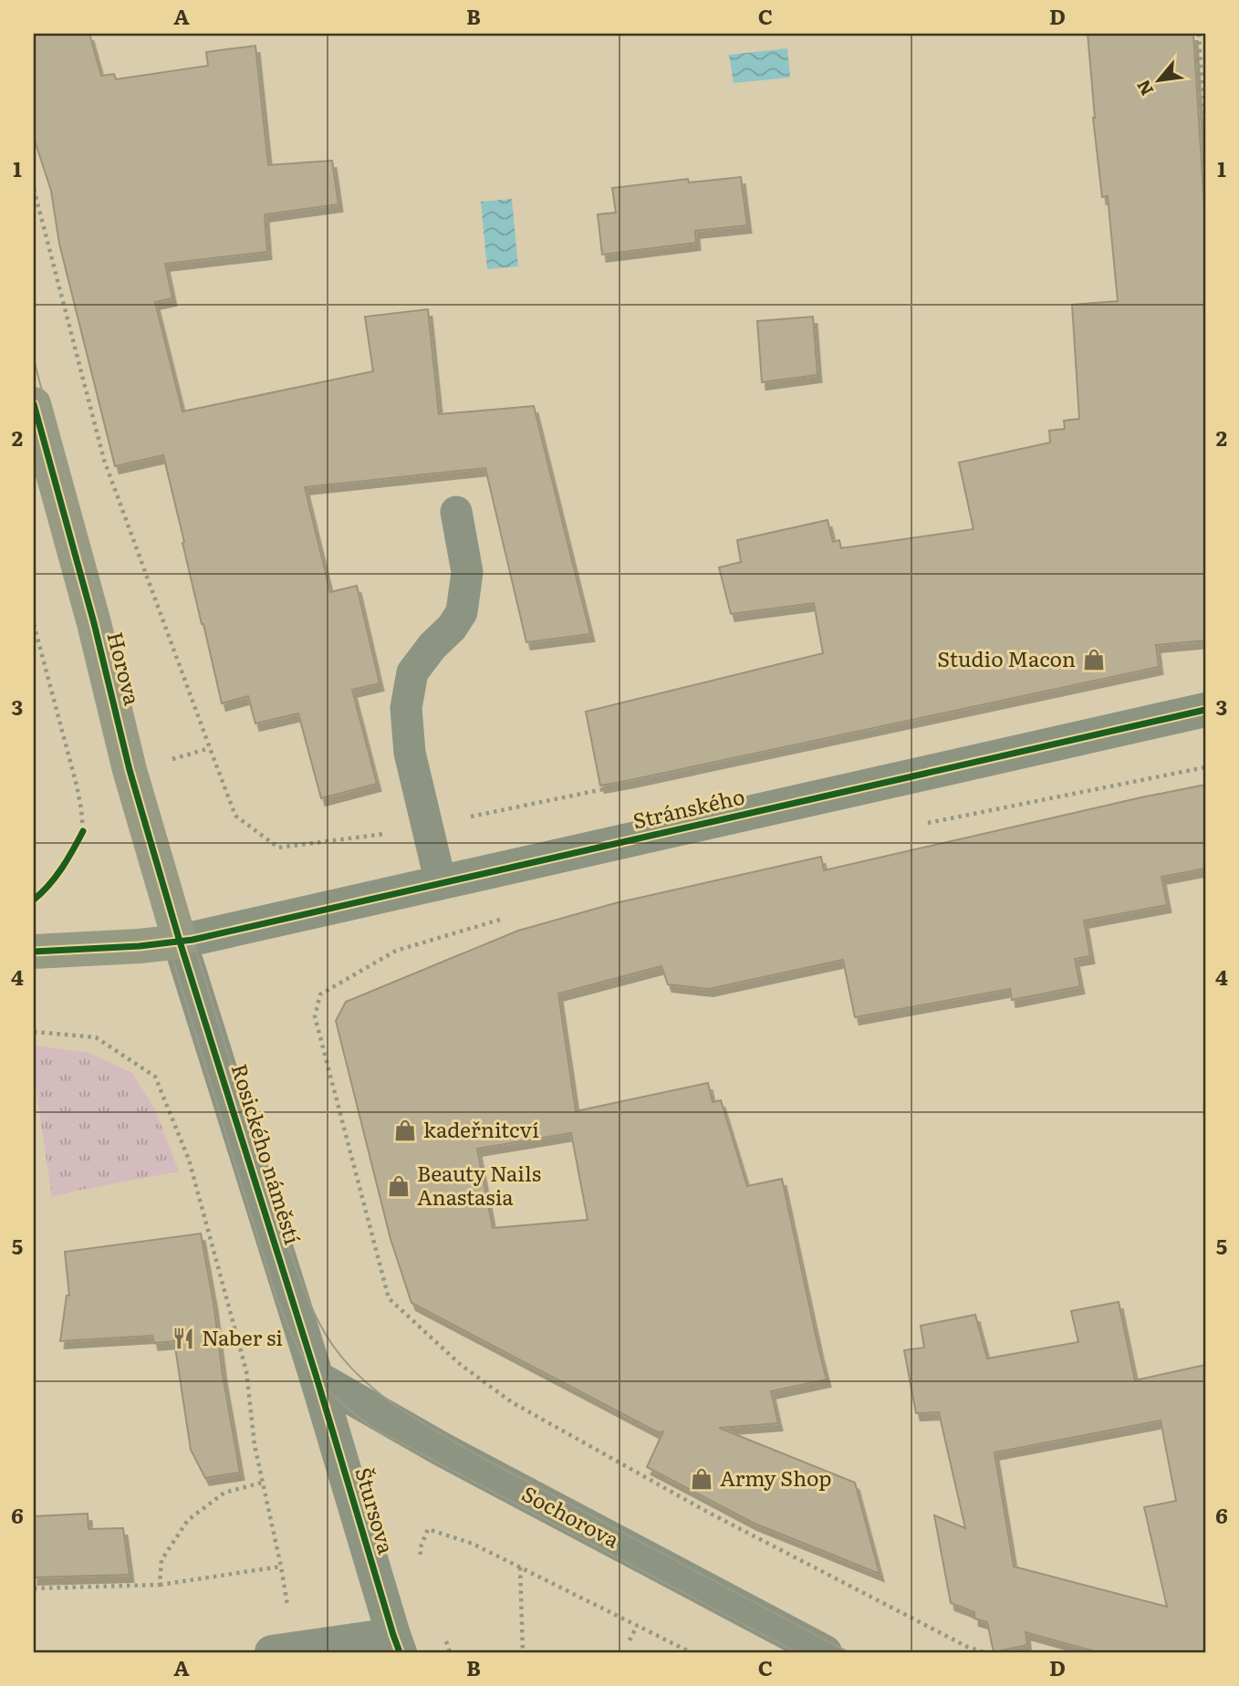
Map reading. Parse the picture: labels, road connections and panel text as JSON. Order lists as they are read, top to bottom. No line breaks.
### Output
{"streets":{"street":["Horova","Stránského","Rosického náměstí","Štursova","Sochorova"]},"crossings":[["Horova","Stránského"],["Horova","Rosického náměstí"],["Stránského","Rosického náměstí"],["Rosického náměstí","Štursova"],["Rosického náměstí","Sochorova"],["Štursova","Sochorova"]],"places":{"shop":["Studio Macon","kadeřnitcví","Beauty Nails Anastasia","Army Shop"],"restaurant":["Naber si"]},"north":"bottom left","grid":{"columns":["A","B","C","D"],"rows":["1","2","3","4","5","6"]}}
